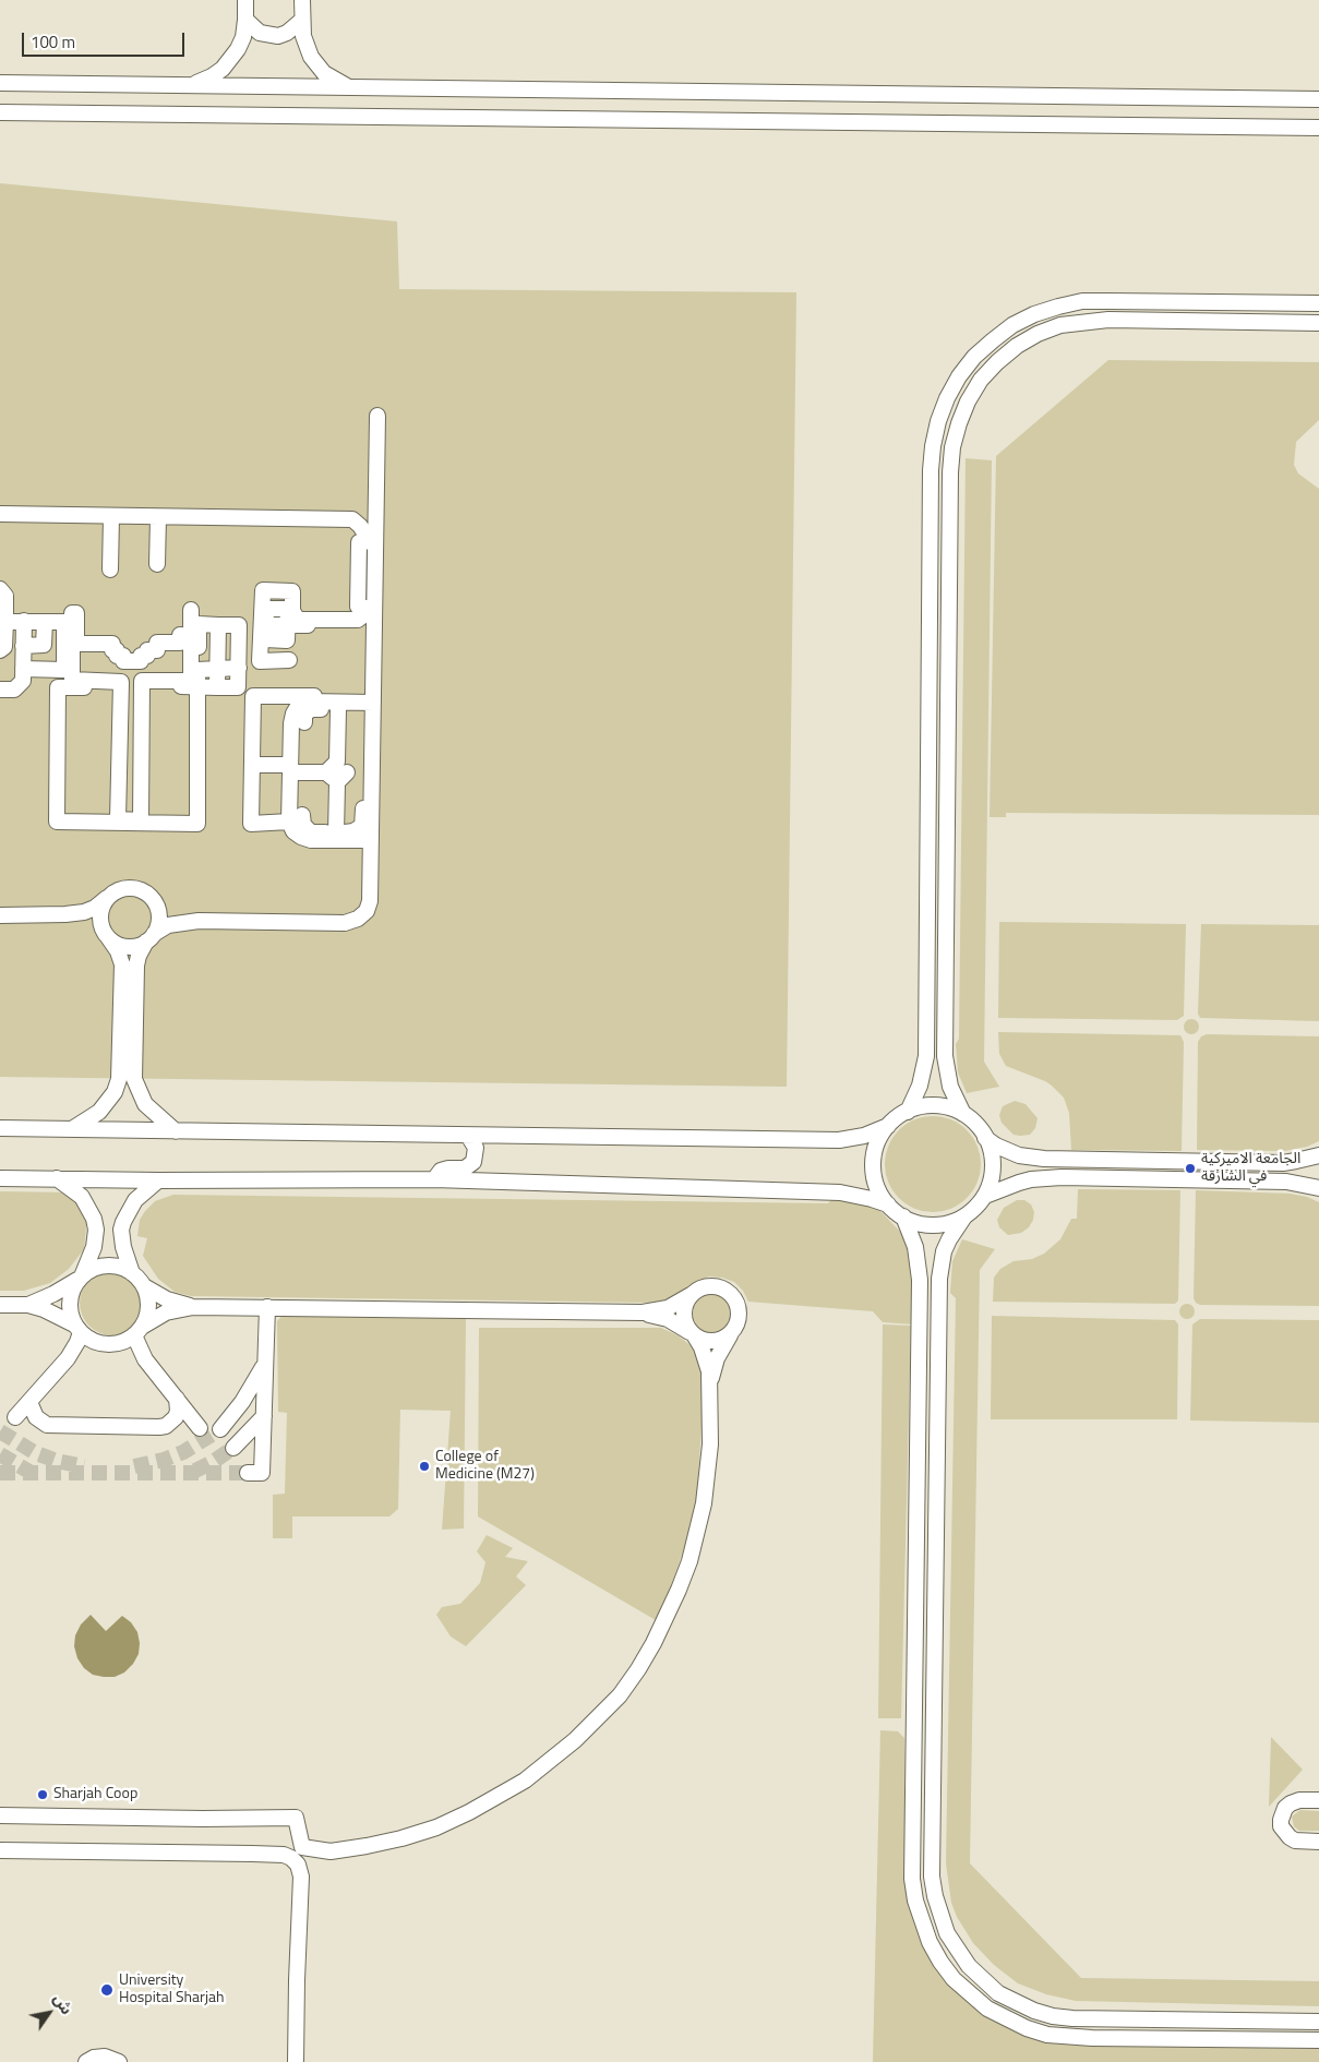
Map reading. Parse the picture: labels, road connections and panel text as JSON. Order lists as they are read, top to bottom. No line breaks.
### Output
{"places":["الجامعة الاميركية في الشارقة","College of Medicine (M27)","Sharjah Coop","University Hospital Sharjah"],"scale_bar":"100 m","north":"top right"}
